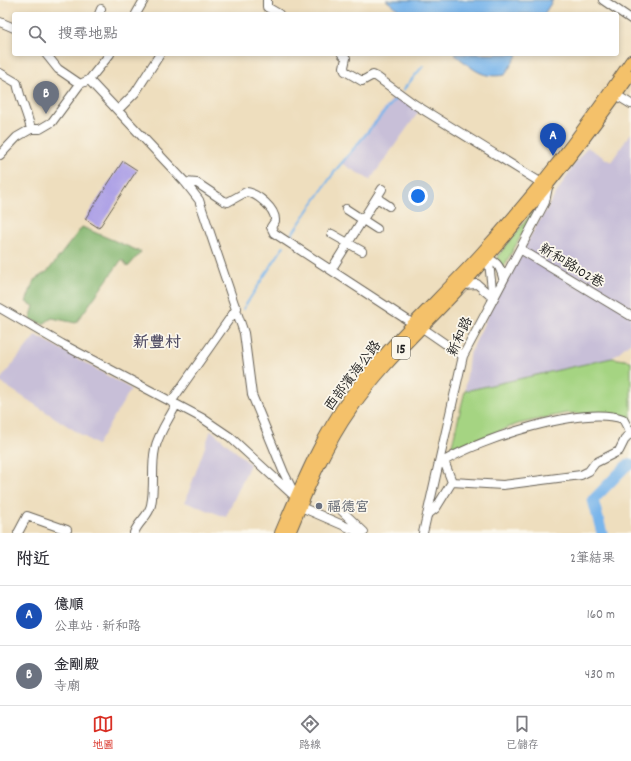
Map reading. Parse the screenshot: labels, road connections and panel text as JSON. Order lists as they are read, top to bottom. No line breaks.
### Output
{"streets":{"main road":["新和路","15","西部濱海公路"],"street":["新和路102巷"]},"crossings":[["新和路102巷","新和路"],["新和路","西部濱海公路"]],"districts":["新豐村"],"places":["福德宮"],"page":{"search":"搜尋地點","pins":["B","A"],"heading":["附近","2筆結果"],"list":[{"mark":"A","name":"億順","note":"公車站 · 新和路","value":"160 m"},{"mark":"B","name":"金剛殿","note":"寺廟","value":"430 m"}],"nav":["地圖","路線","已儲存"]}}
